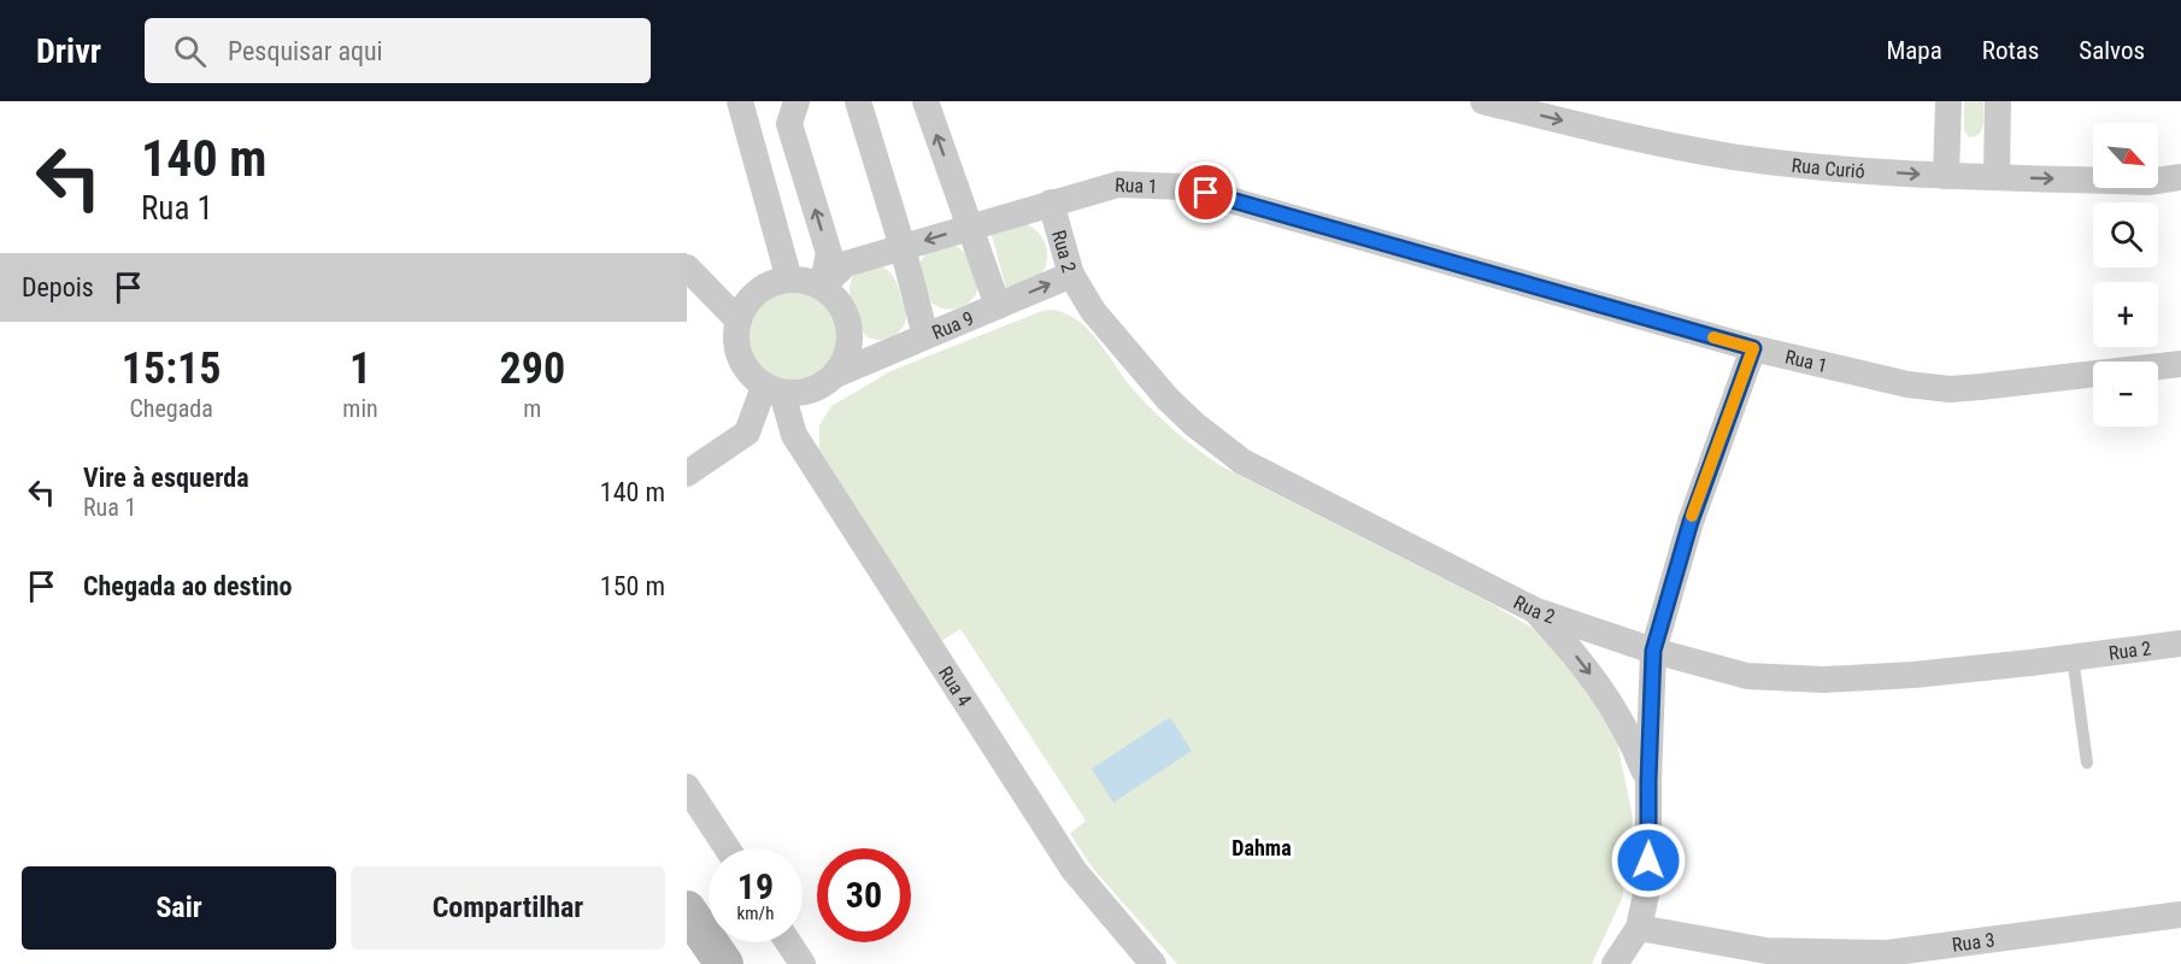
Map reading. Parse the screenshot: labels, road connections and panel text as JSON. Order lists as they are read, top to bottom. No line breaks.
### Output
{"streets":{"street":["Rua Curió","Rua 1","Rua 2","Rua 9","Rua 4","Rua 3"]},"crossings":[["Rua 1","Rua 2"],["Rua 1","Rua 9"],["Rua 1","Rua 4"],["Rua 2","Rua 9"],["Rua 9","Rua 4"]],"one_way":["Rua Curió"],"districts":["Dahma"],"north":"bottom right","page":{"header":"Drivr","search":"Pesquisar aqui","nav":["Mapa","Rotas","Salvos"],"turn":["140 m","Rua 1"],"map_buttons":["+","−"],"then":"Depois","eta":["15:15","Chegada","1","min","290","m"],"list":[{"name":"Vire à esquerda","note":"Rua 1","value":"140 m"},{"name":"Chegada ao destino","value":"150 m"}],"speed":"19 km/h","limit":"30","buttons":["Sair","Compartilhar"]}}
